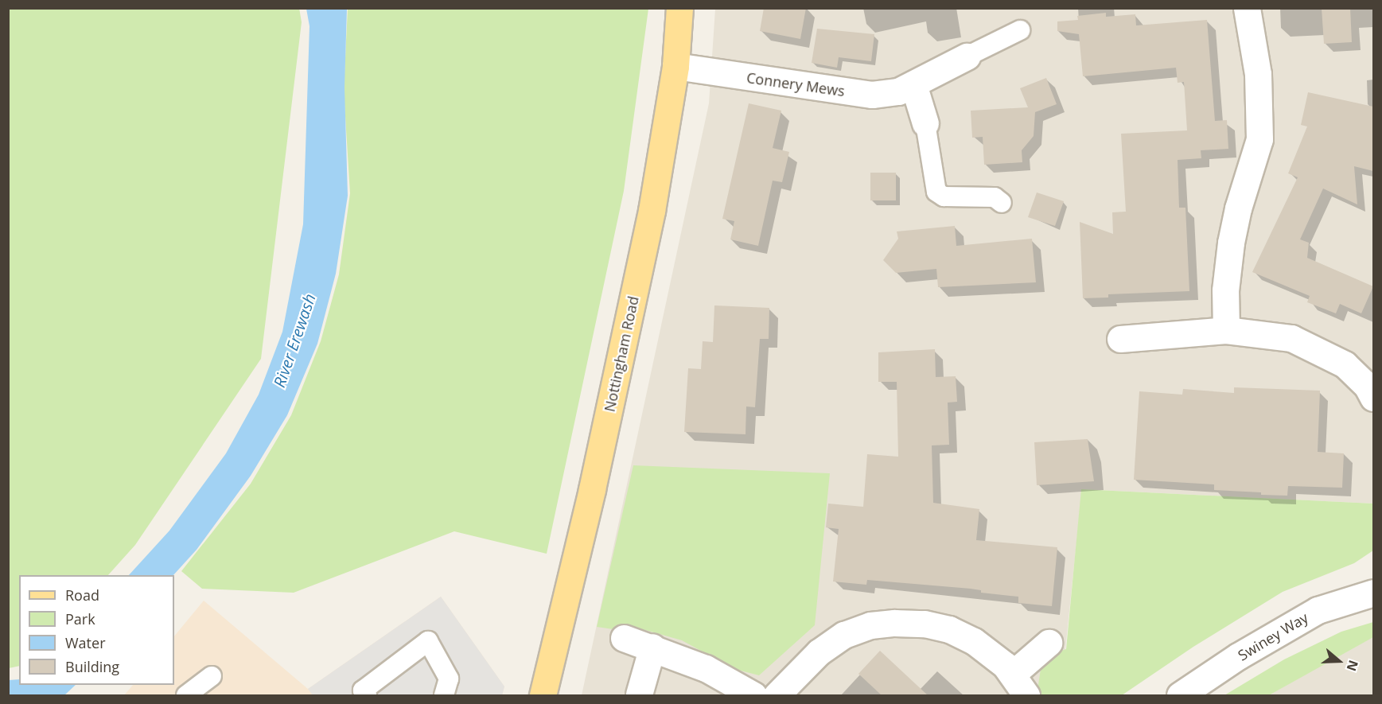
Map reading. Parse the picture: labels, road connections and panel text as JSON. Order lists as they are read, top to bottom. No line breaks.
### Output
{"streets":{"main road":["Nottingham Road"],"street":["Connery Mews","Swiney Way"]},"crossings":[["Connery Mews","Nottingham Road"]],"water":["River Erewash"],"legend":["Road","Park","Water","Building"],"north":"right"}
